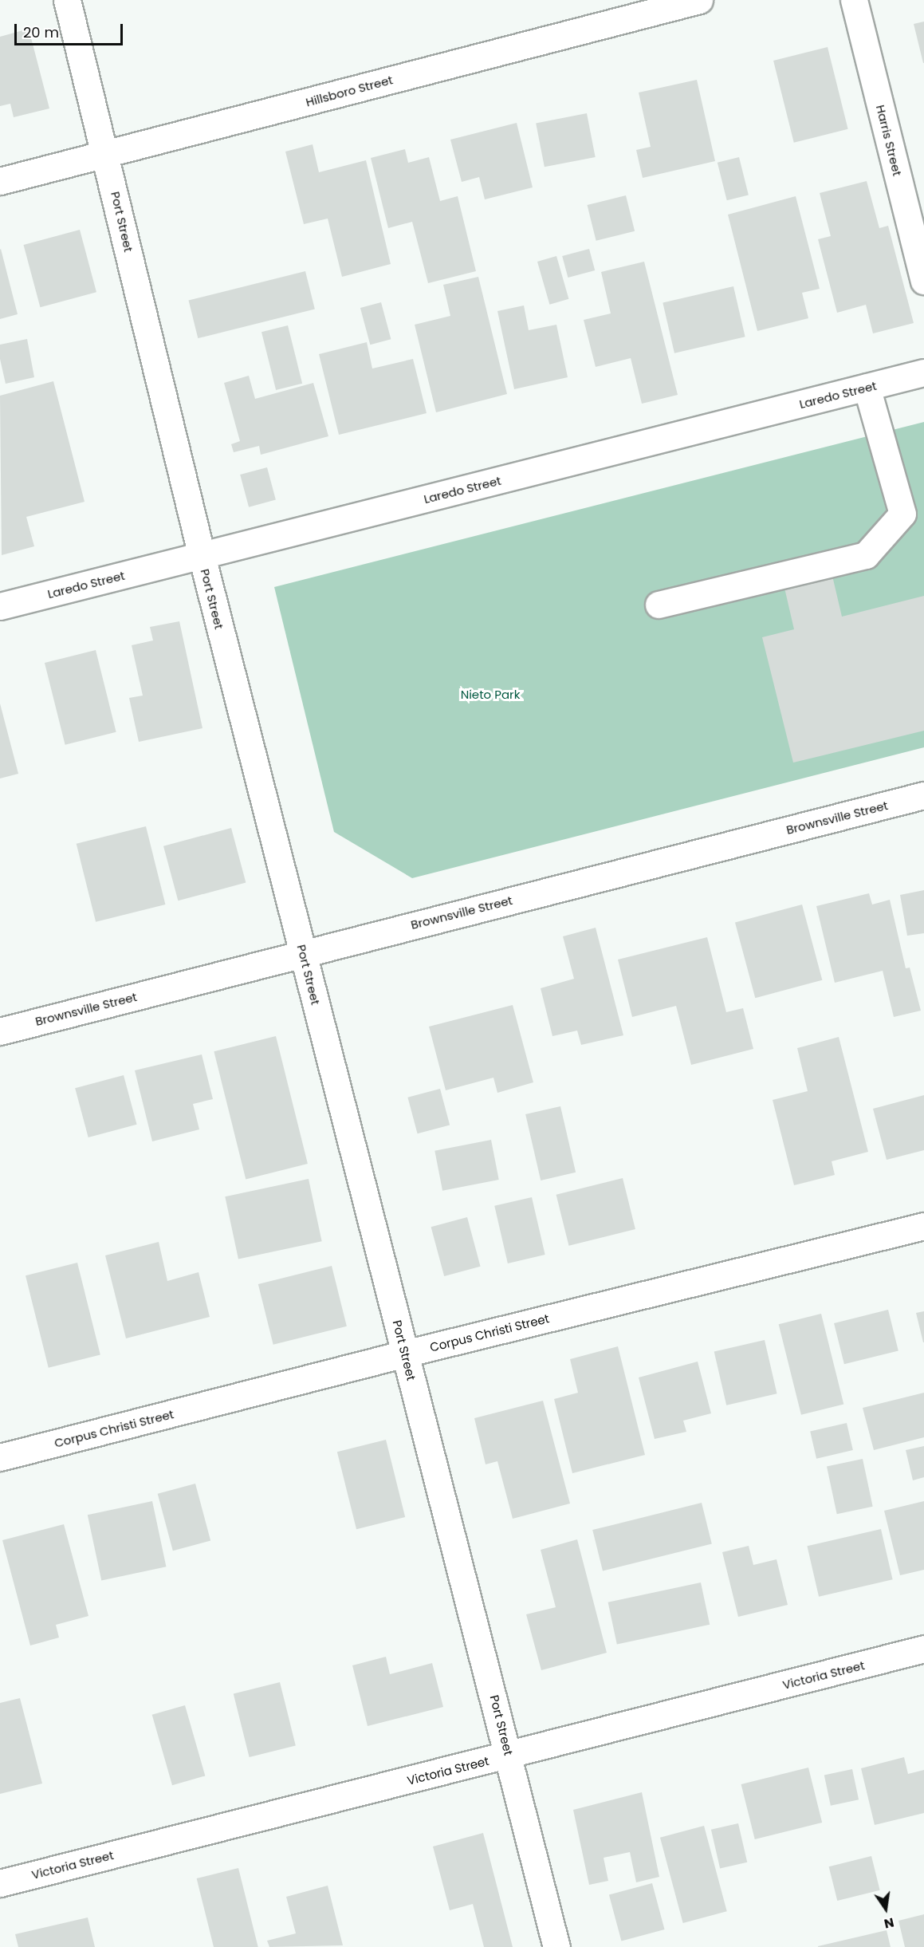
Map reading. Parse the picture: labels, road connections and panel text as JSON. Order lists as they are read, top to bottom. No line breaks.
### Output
{"streets":{"street":["Hillsboro Street","Harris Street","Port Street","Laredo Street","Brownsville Street","Corpus Christi Street","Victoria Street"]},"crossings":[["Hillsboro Street","Port Street"],["Port Street","Laredo Street"],["Port Street","Brownsville Street"],["Port Street","Corpus Christi Street"],["Port Street","Victoria Street"]],"parks":["Nieto Park"],"scale_bar":"20 m","north":"bottom"}
